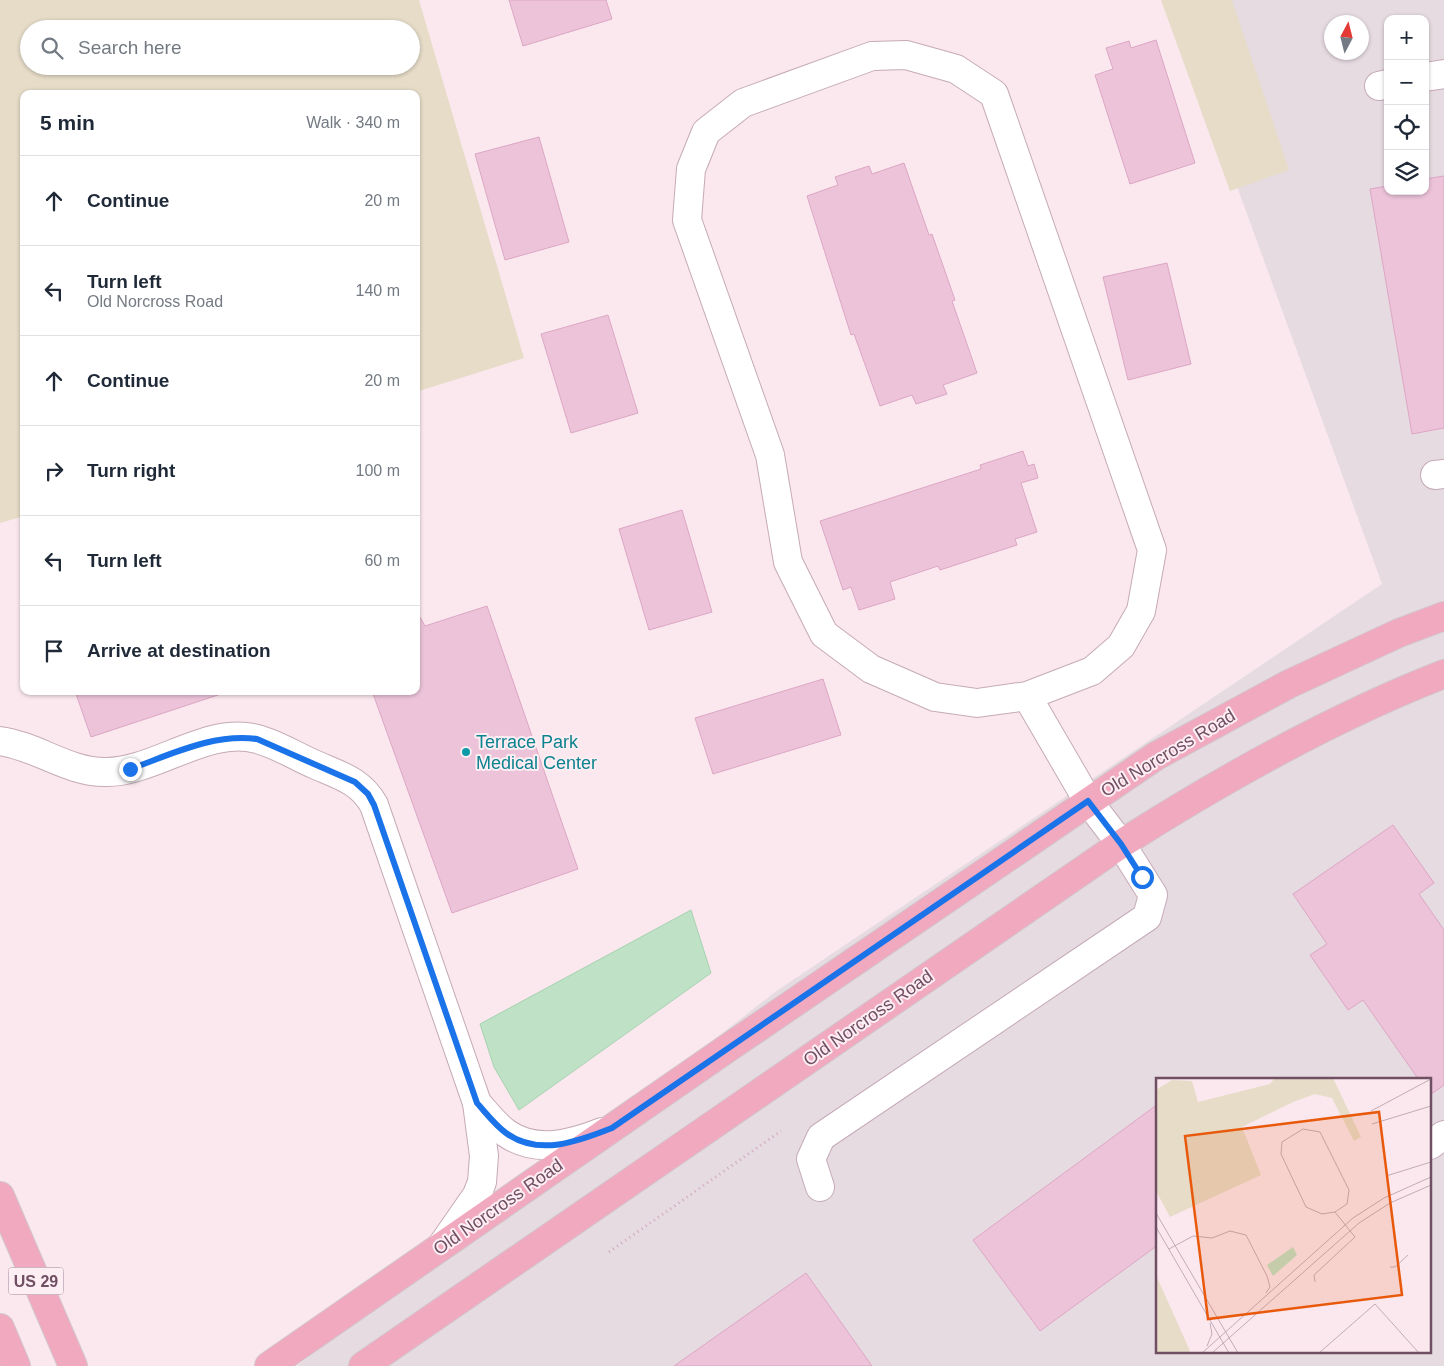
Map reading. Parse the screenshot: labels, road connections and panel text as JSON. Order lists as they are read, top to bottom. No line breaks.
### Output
{"streets":{"main road":["Old Norcross Road","US 29"]},"places":["Terrace Park Medical Center"],"north":"top","page":{"map_buttons":["+","−"],"search":"Search here","heading":["5 min","Walk · 340 m"],"list":[["Continue","20 m"],["Turn left","Old Norcross Road","140 m"],["Continue","20 m"],["Turn right","100 m"],["Turn left","60 m"],"Arrive at destination"]}}
